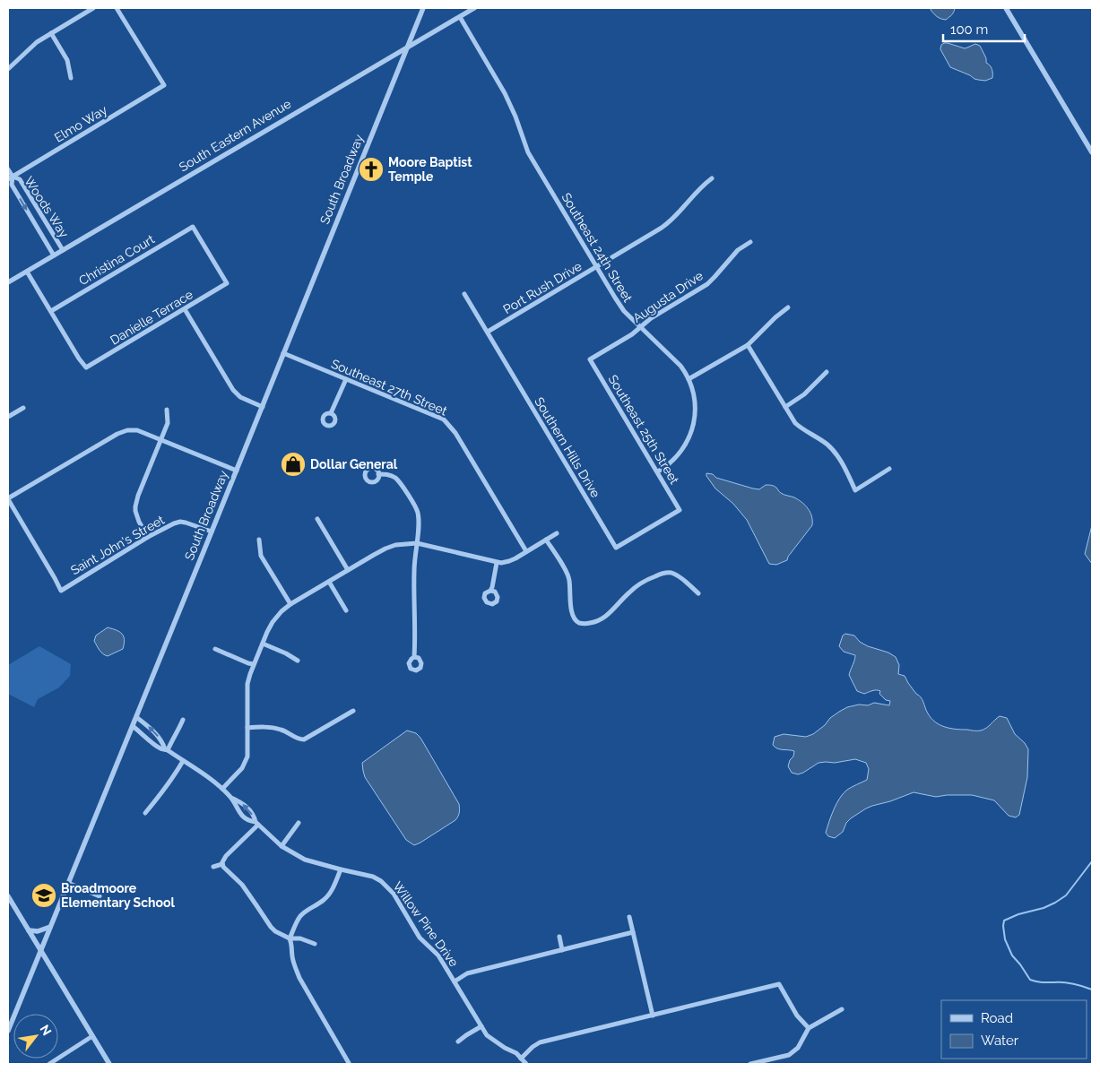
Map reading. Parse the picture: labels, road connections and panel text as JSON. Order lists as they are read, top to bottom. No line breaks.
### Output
{"streets":{"street":["Elmo Way","South Eastern Avenue","South Broadway","Woods Way","Southeast 24th Street","Christina Court","Port Rush Drive","Augusta Drive","Danielle Terrace","Southeast 27th Street","Southeast 25th Street","Southern Hills Drive","Saint John's Street","Willow Pine Drive"]},"crossings":[["Elmo Way","Woods Way"],["South Eastern Avenue","South Broadway"],["South Eastern Avenue","Woods Way"],["South Eastern Avenue","Southeast 24th Street"],["South Broadway","Southeast 27th Street"],["South Broadway","Saint John's Street"],["South Broadway","Willow Pine Drive"],["Southeast 24th Street","Port Rush Drive"],["Southeast 24th Street","Augusta Drive"],["Southeast 24th Street","Southeast 25th Street"],["Christina Court","Danielle Terrace"],["Port Rush Drive","Southern Hills Drive"],["Augusta Drive","Southeast 25th Street"],["Southeast 25th Street","Southern Hills Drive"]],"places":{"church":["Moore Baptist Temple"],"shop":["Dollar General"],"school or university":["Broadmoore Elementary School"]},"legend":["Road","Water"],"scale_bar":"100 m","north":"top right"}
